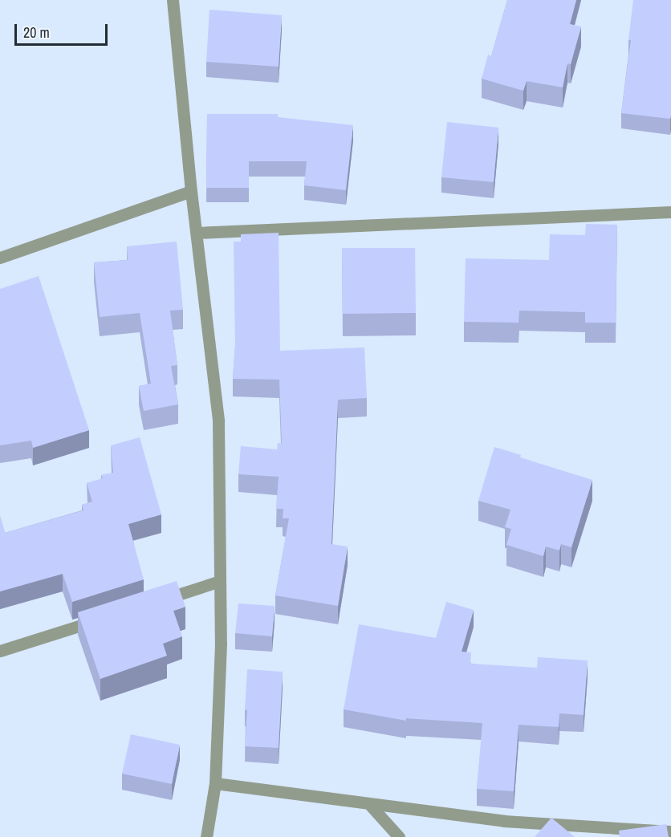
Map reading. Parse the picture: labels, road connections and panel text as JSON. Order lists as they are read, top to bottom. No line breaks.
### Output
{"scale_bar":"20 m"}
